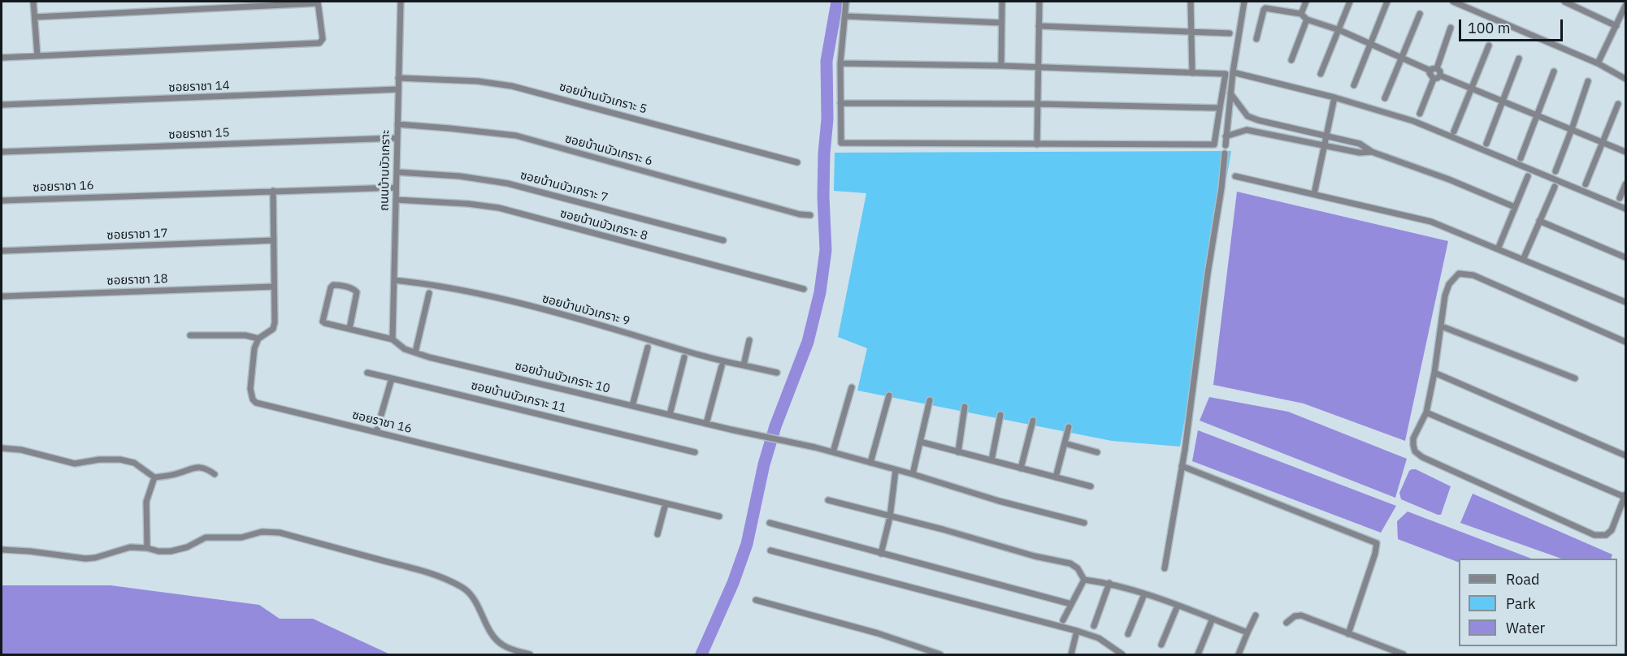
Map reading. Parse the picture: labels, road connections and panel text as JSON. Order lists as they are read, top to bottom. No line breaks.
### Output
{"streets":{"street":["ซอยราชา 14","ซอยบ้านบัวเกราะ 5","ซอยราชา 15","ซอยบ้านบัวเกราะ 6","ถนนบ้านบัวเกราะ","ซอยราชา 16","ซอยบ้านบัวเกราะ 7","ซอยบ้านบัวเกราะ 8","ซอยราชา 17","ซอยราชา 18","ซอยบ้านบัวเกราะ 9","ซอยบ้านบัวเกราะ 10","ซอยบ้านบัวเกราะ 11"]},"crossings":[["ซอยราชา 14","ถนนบ้านบัวเกราะ"],["ซอยบ้านบัวเกราะ 5","ถนนบ้านบัวเกราะ"],["ซอยราชา 15","ถนนบ้านบัวเกราะ"],["ซอยบ้านบัวเกราะ 6","ถนนบ้านบัวเกราะ"],["ถนนบ้านบัวเกราะ","ซอยราชา 16"],["ถนนบ้านบัวเกราะ","ซอยบ้านบัวเกราะ 7"],["ถนนบ้านบัวเกราะ","ซอยบ้านบัวเกราะ 8"],["ถนนบ้านบัวเกราะ","ซอยบ้านบัวเกราะ 9"],["ถนนบ้านบัวเกราะ","ซอยบ้านบัวเกราะ 10"],["ซอยราชา 16","ซอยราชา 17"],["ซอยราชา 16","ซอยราชา 18"]],"legend":["Road","Park","Water"],"scale_bar":"100 m"}
